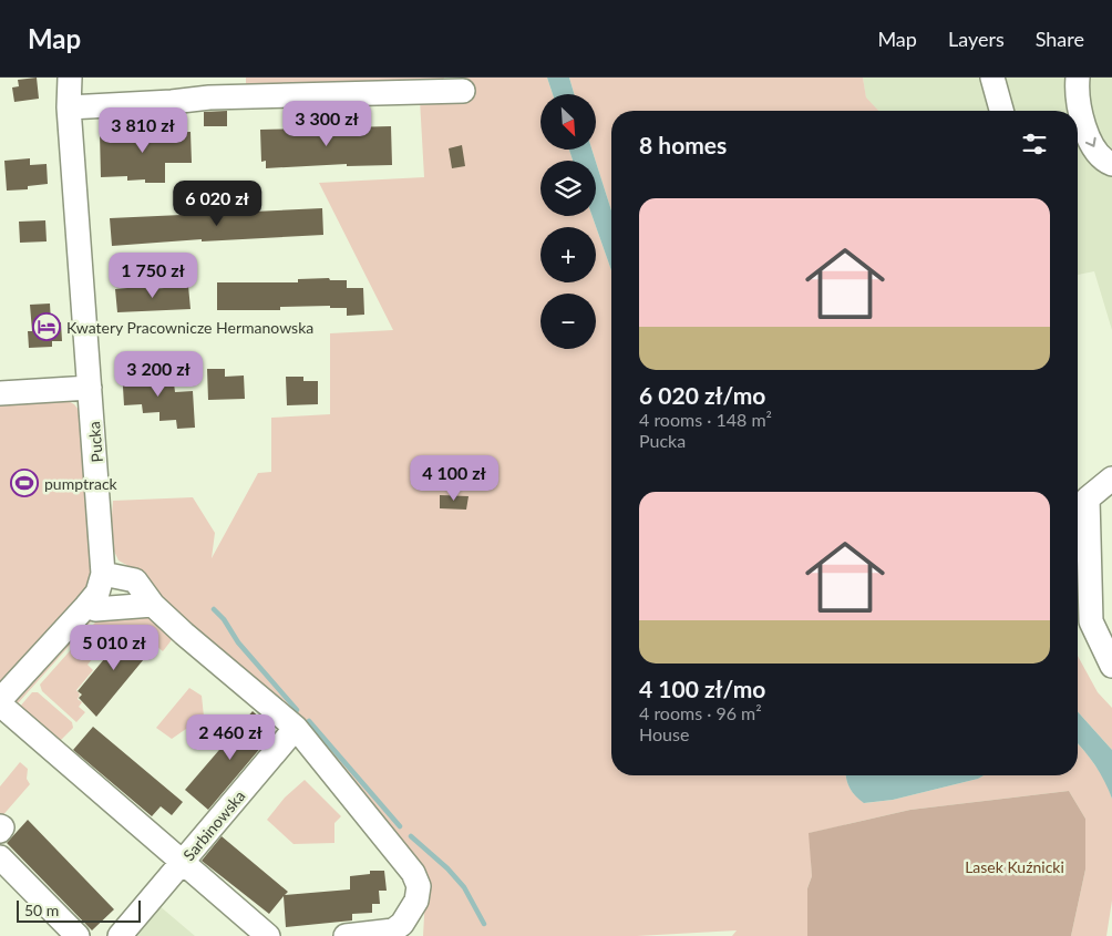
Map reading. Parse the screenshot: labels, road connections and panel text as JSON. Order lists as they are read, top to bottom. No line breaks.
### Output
{"streets":{"street":["Pucka","Sarbinowska"]},"parks":["Lasek Kuźnicki"],"places":{"hotel":["Kwatery Pracownicze Hermanowska"],"sports":["pumptrack"]},"scale_bar":"50 m","north":"bottom right","page":{"header":"Map","nav":["Map","Layers","Share"],"map_buttons":["+","−"],"price":["3 300 zł","3 810 zł","6 020 zł","1 750 zł","3 200 zł","4 100 zł","5 010 zł","2 460 zł"],"heading":"8 homes","list":[{"name":"6 020 zł/mo","note":"4 rooms · 148 m² · Pucka"},{"name":"4 100 zł/mo","note":"4 rooms · 96 m² · House"}],"scale":"50 m"}}
